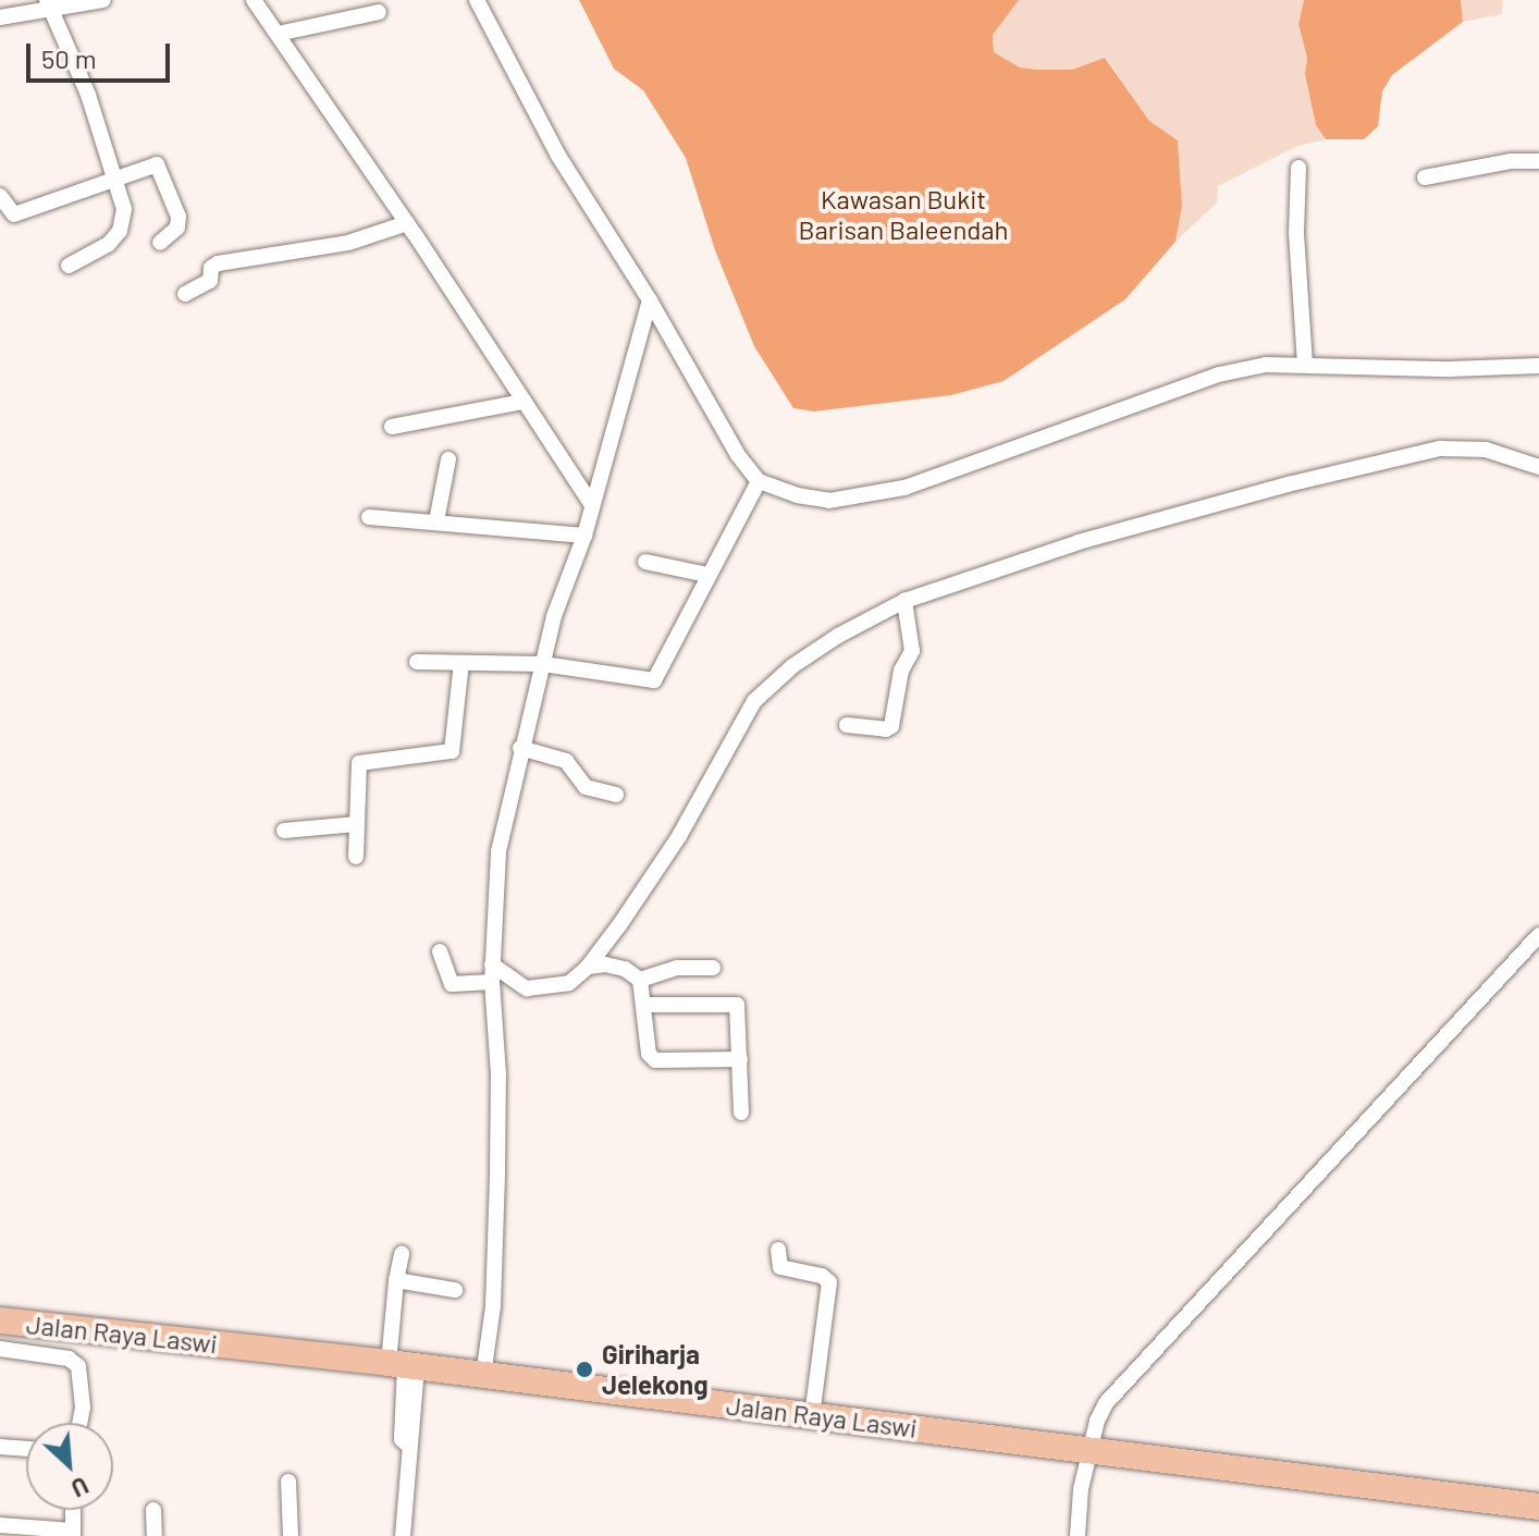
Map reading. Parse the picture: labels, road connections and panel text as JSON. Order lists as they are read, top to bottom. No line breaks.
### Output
{"streets":{"main road":["Jalan Raya Laswi"]},"parks":["Kawasan Bukit Barisan Baleendah"],"places":["Giriharja Jelekong"],"scale_bar":"50 m","north":"bottom right"}
